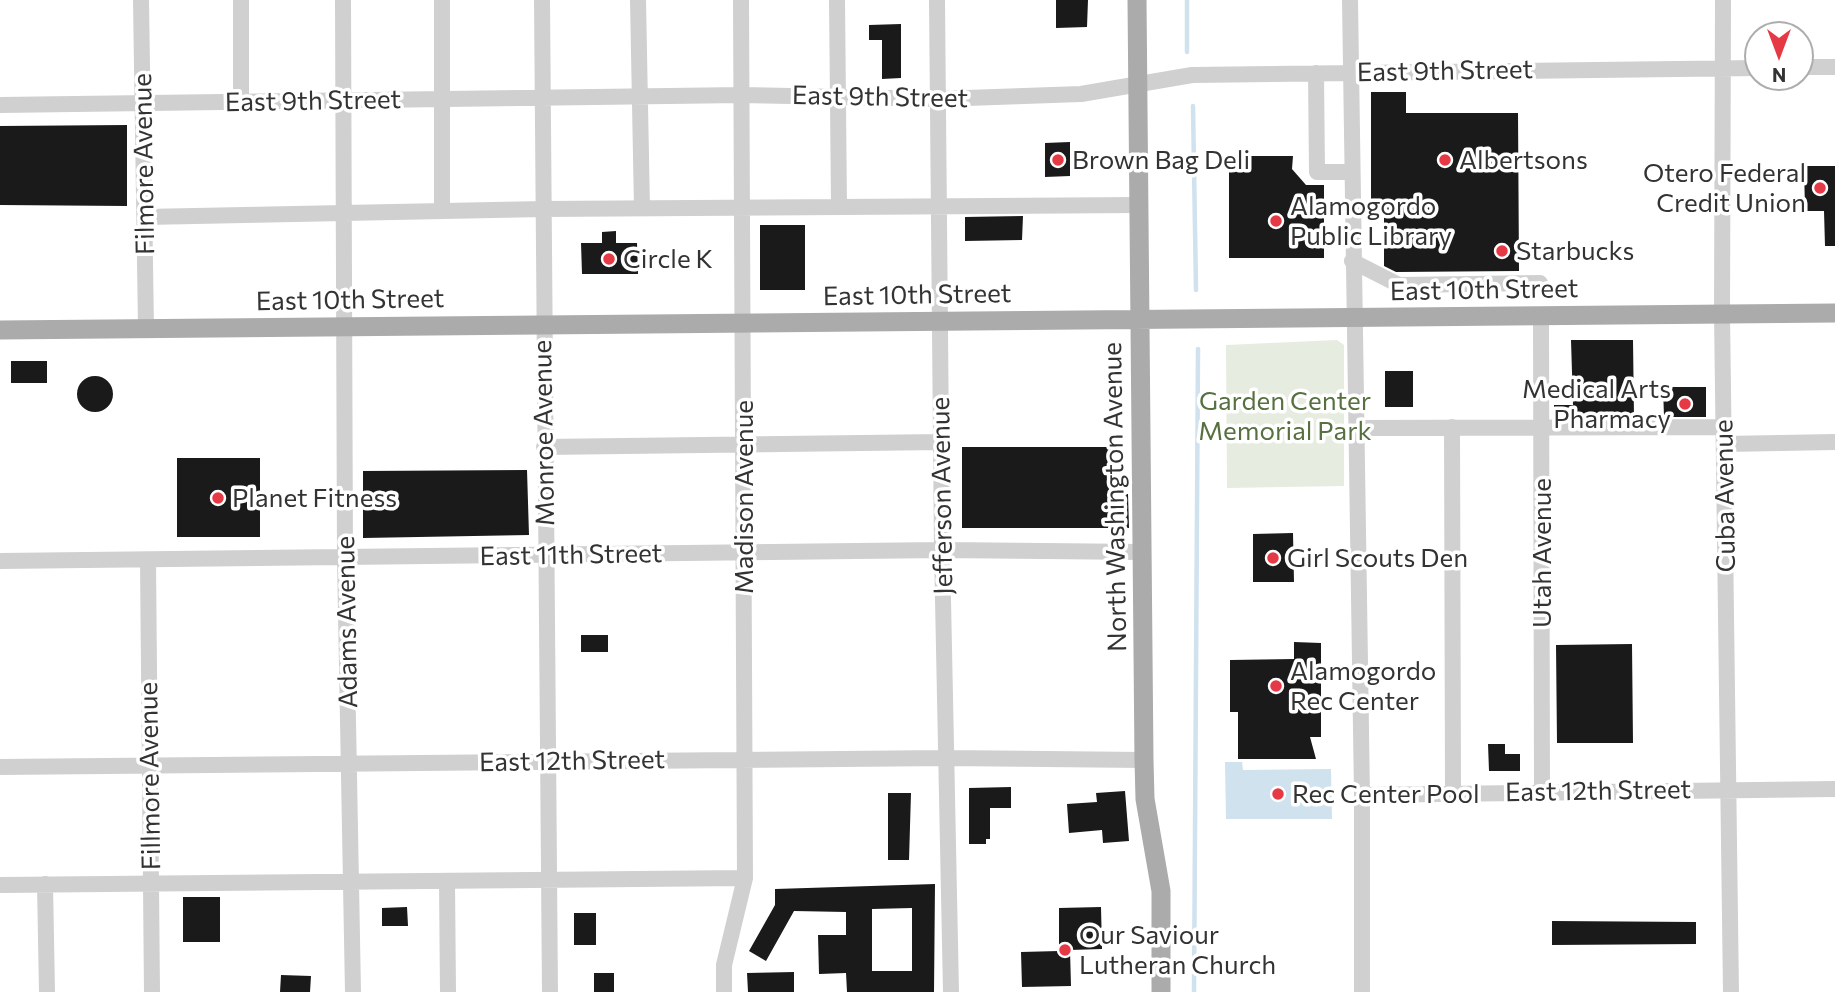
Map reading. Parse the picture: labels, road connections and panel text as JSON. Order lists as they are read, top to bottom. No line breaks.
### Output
{"streets":{"main road":["East 10th Street","North Washington Avenue"],"street":["East 9th Street","Filmore Avenue","Monroe Avenue","Jefferson Avenue","Cuba Avenue","Madison Avenue","Utah Avenue","East 11th Street","Adams Avenue","East 12th Street","Fillmore Avenue"]},"crossings":[["East 9th Street","Filmore Avenue"],["East 9th Street","Monroe Avenue"],["East 9th Street","Jefferson Avenue"],["East 9th Street","Cuba Avenue"],["East 9th Street","Madison Avenue"],["East 9th Street","North Washington Avenue"],["East 9th Street","Adams Avenue"],["Filmore Avenue","East 10th Street"],["East 10th Street","Monroe Avenue"],["East 10th Street","Jefferson Avenue"],["East 10th Street","Cuba Avenue"],["East 10th Street","Madison Avenue"],["East 10th Street","North Washington Avenue"],["East 10th Street","Utah Avenue"],["East 10th Street","Adams Avenue"],["Monroe Avenue","East 11th Street"],["Monroe Avenue","East 12th Street"],["Jefferson Avenue","East 11th Street"],["Jefferson Avenue","East 12th Street"],["Cuba Avenue","East 12th Street"],["Madison Avenue","East 11th Street"],["Madison Avenue","East 12th Street"],["North Washington Avenue","East 11th Street"],["North Washington Avenue","East 12th Street"],["Utah Avenue","East 12th Street"],["East 11th Street","Adams Avenue"],["East 11th Street","Fillmore Avenue"],["Adams Avenue","East 12th Street"],["East 12th Street","Fillmore Avenue"]],"parks":["Garden Center Memorial Park"],"places":["Brown Bag Deli","Albertsons","Otero Federal Credit Union","Alamogordo Public Library","Starbucks","Circle K","Medical Arts Pharmacy","Planet Fitness","Girl Scouts Den","Alamogordo Rec Center","Rec Center Pool","Our Saviour Lutheran Church"],"north":"bottom"}
